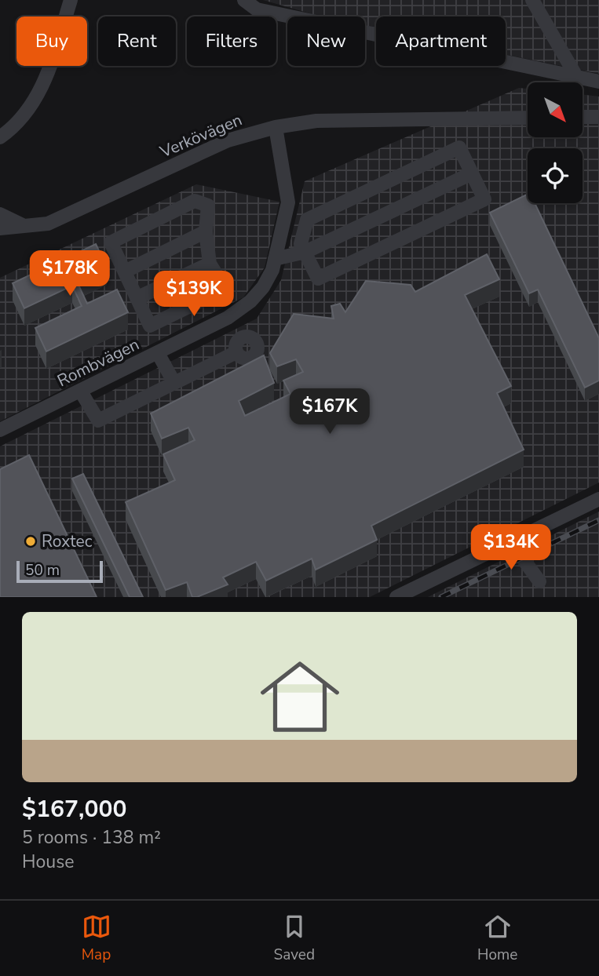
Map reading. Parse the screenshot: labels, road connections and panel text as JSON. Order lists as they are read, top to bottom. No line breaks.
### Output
{"streets":{"street":["Verkövägen","Rombvägen"]},"crossings":[["Verkövägen","Rombvägen"]],"places":["Roxtec"],"scale_bar":"50 m","north":"bottom right","page":{"chip":["Buy","Rent","Filters","New","Apartment"],"price":["$178K","$139K","$167K","$134K"],"scale":"50 m","list":[{"name":"$167,000","note":"5 rooms · 138 m² · House"}],"tabs":["Map","Saved","Home"]}}
